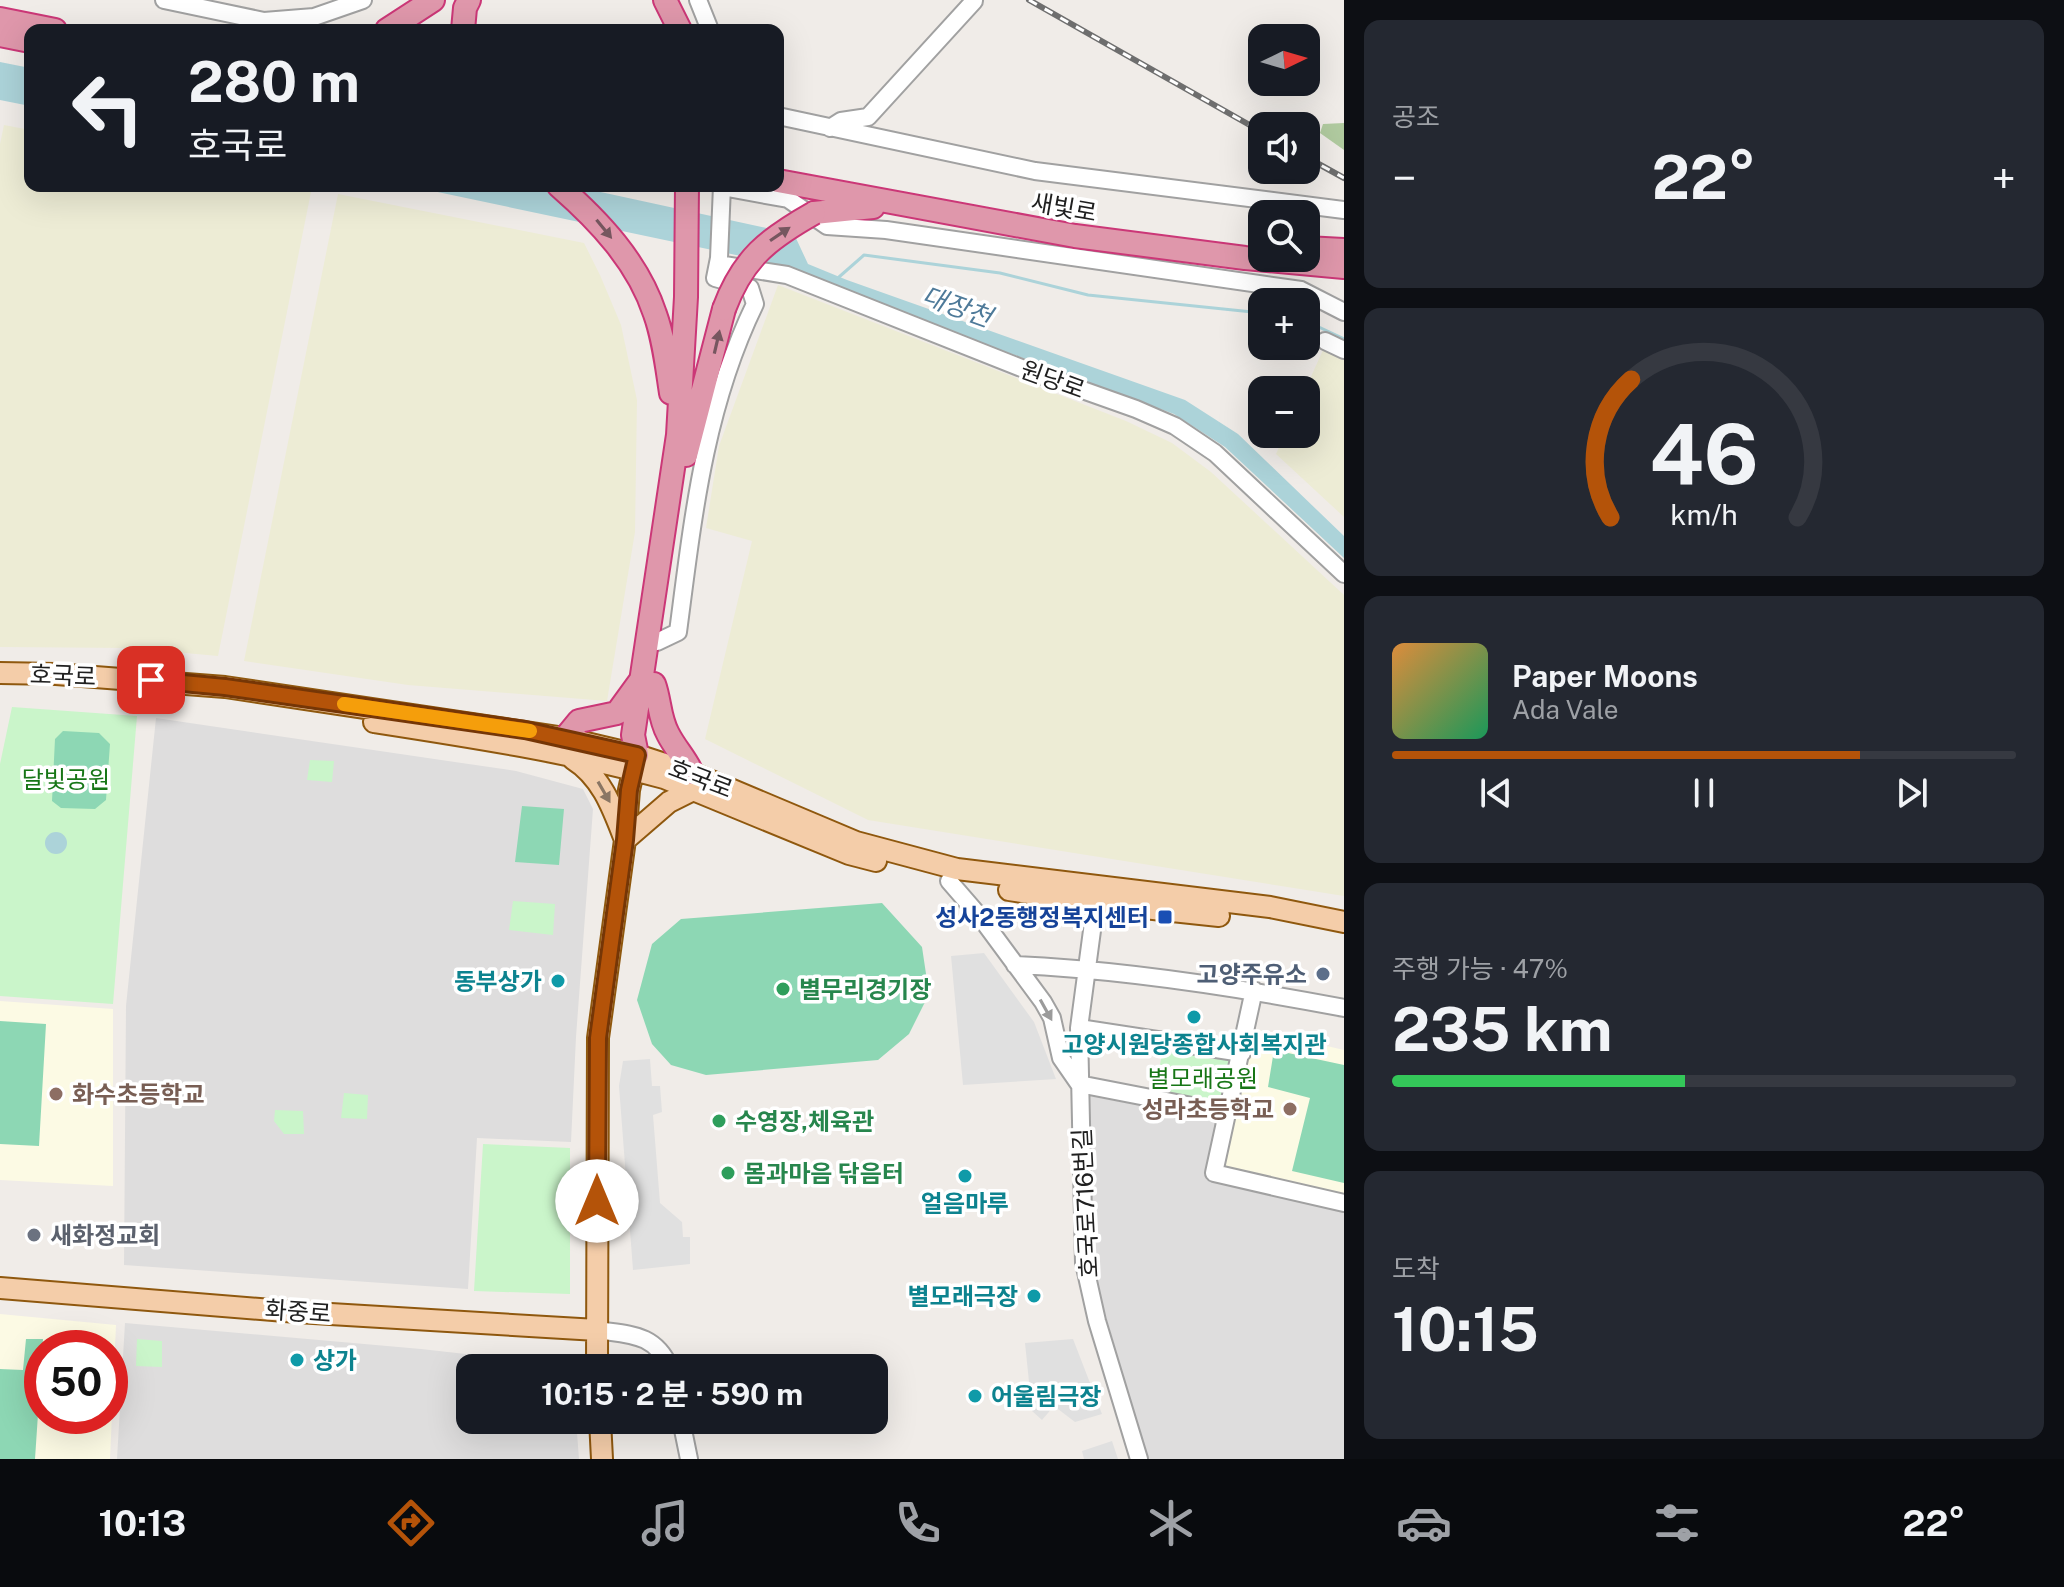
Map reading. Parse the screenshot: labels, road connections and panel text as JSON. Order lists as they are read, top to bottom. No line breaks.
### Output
{"streets":{"highway":["새빛로"],"main road":["호국로","화중로"],"street":["원당로","호국로716번길"]},"crossings":[["호국로","호국로716번길"]],"water":["대장천"],"parks":["달빛공원","별모래공원"],"places":{"transit":["성사2동행정복지센터"],"other":["고양주유소","동부상가","별무리경기장","고양시원당종합사회복지관","화수초등학교","성라초등학교","수영장,체육관","몸과마음 닦음터","얼음마루","새화정교회","별모래극장","상가","어울림극장"]},"north":"right","page":{"tile":["공조",["주행 가능 · 47%","235 km"],["도착","10:15"]],"map_buttons":["+","−"],"turn":["280 m","호국로"],"heat":["−","22°","+"],"song":["Paper Moons","Ada Vale"],"limit":"50","trip":"10:15 · 2 분 · 590 m","tabs":["10:13","22°"],"gauge":["46","km/h"]}}
